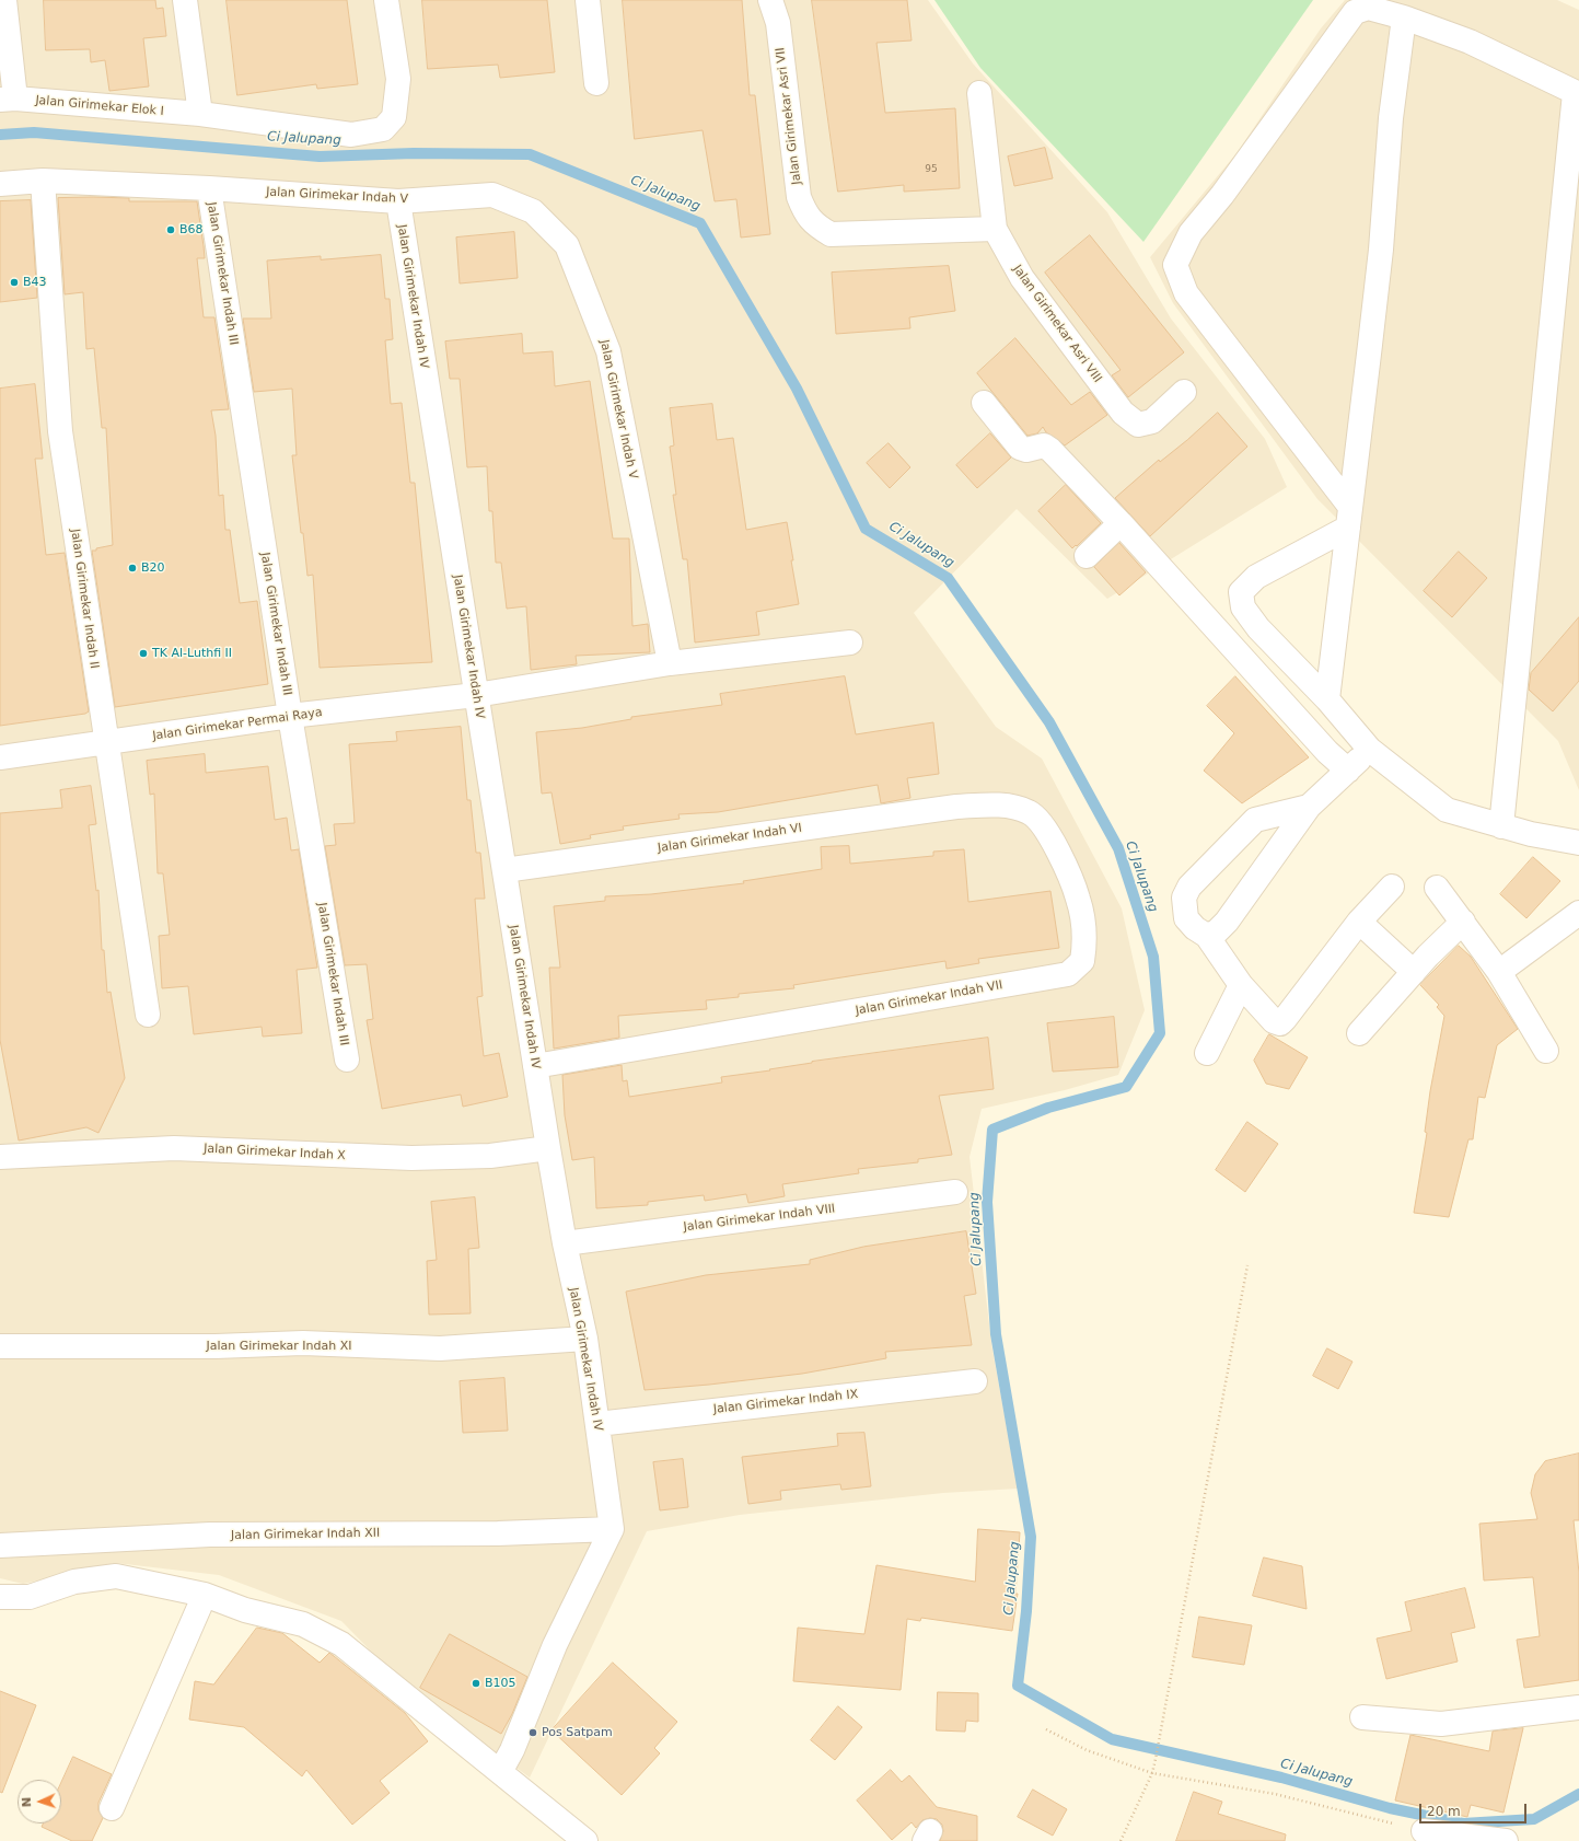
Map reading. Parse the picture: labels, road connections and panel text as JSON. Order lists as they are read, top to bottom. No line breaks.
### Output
{"streets":{"street":["Jalan Girimekar Elok I","Jalan Girimekar Asri VII","Jalan Girimekar Indah V","Jalan Girimekar Indah III","Jalan Girimekar Indah IV","Jalan Girimekar Asri VIII","Jalan Girimekar Indah II","Jalan Girimekar Permai Raya","Jalan Girimekar Indah VI","Jalan Girimekar Indah VII","Jalan Girimekar Indah X","Jalan Girimekar Indah VIII","Jalan Girimekar Indah XI","Jalan Girimekar Indah IX","Jalan Girimekar Indah XII"]},"crossings":[["Jalan Girimekar Asri VII","Jalan Girimekar Asri VIII"],["Jalan Girimekar Indah V","Jalan Girimekar Indah III"],["Jalan Girimekar Indah V","Jalan Girimekar Indah IV"],["Jalan Girimekar Indah V","Jalan Girimekar Indah II"],["Jalan Girimekar Indah III","Jalan Girimekar Permai Raya"],["Jalan Girimekar Indah IV","Jalan Girimekar Permai Raya"],["Jalan Girimekar Indah IV","Jalan Girimekar Indah VI"],["Jalan Girimekar Indah IV","Jalan Girimekar Indah VII"],["Jalan Girimekar Indah IV","Jalan Girimekar Indah X"],["Jalan Girimekar Indah IV","Jalan Girimekar Indah VIII"],["Jalan Girimekar Indah IV","Jalan Girimekar Indah XI"],["Jalan Girimekar Indah IV","Jalan Girimekar Indah IX"],["Jalan Girimekar Indah IV","Jalan Girimekar Indah XII"],["Jalan Girimekar Indah II","Jalan Girimekar Permai Raya"],["Jalan Girimekar Indah VI","Jalan Girimekar Indah VII"]],"water":["Ci Jalupang"],"places":["B68","B43","B20","TK Al-Luthfi II","B105","Pos Satpam"],"house_numbers":["95"],"scale_bar":"20 m","north":"left"}
